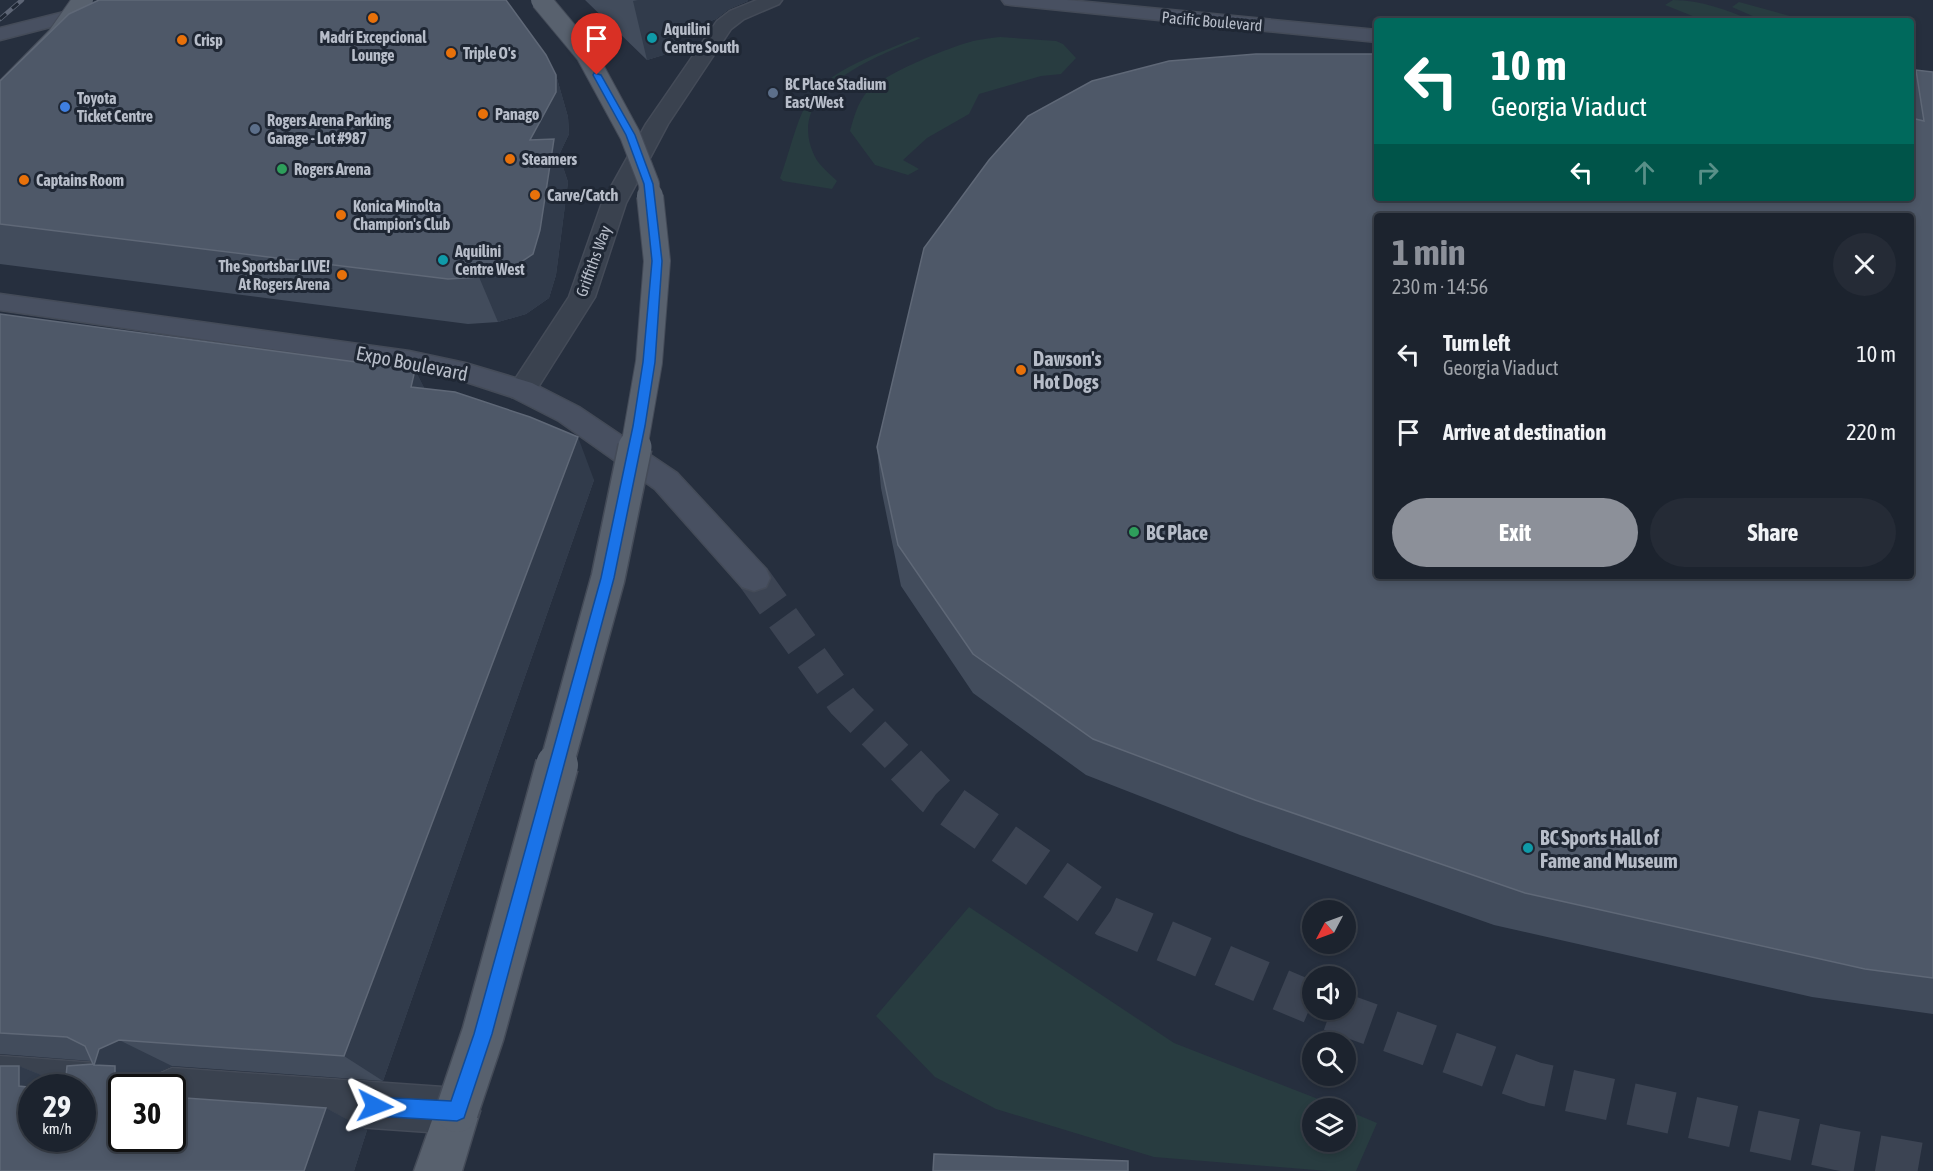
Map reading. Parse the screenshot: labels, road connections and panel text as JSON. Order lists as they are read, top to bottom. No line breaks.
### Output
{"streets":{"main road":["Pacific Boulevard","Expo Boulevard"],"street":["Griffiths Way"]},"crossings":[["Griffiths Way","Expo Boulevard"]],"places":["Madrí Excepcional Lounge","Aquilini Centre South","Crisp","Triple O's","BC Place Stadium East/West","Toyota Ticket Centre","Panago","Rogers Arena Parking Garage - Lot #987","Steamers","Rogers Arena","Captains Room","Carve/Catch","Konica Minolta Champion's Club","Aquilini Centre West","The Sportsbar LIVE! At Rogers Arena","Dawson's Hot Dogs","BC Place","BC Sports Hall of Fame and Museum"],"north":"bottom left","page":{"turn":["10 m","Georgia Viaduct"],"heading":["1 min","230 m · 14:56"],"list":[{"name":"Turn left","note":"Georgia Viaduct","value":"10 m"},{"name":"Arrive at destination","value":"220 m"}],"buttons":["Exit","Share"],"speed":"29 km/h","limit":"30"}}
